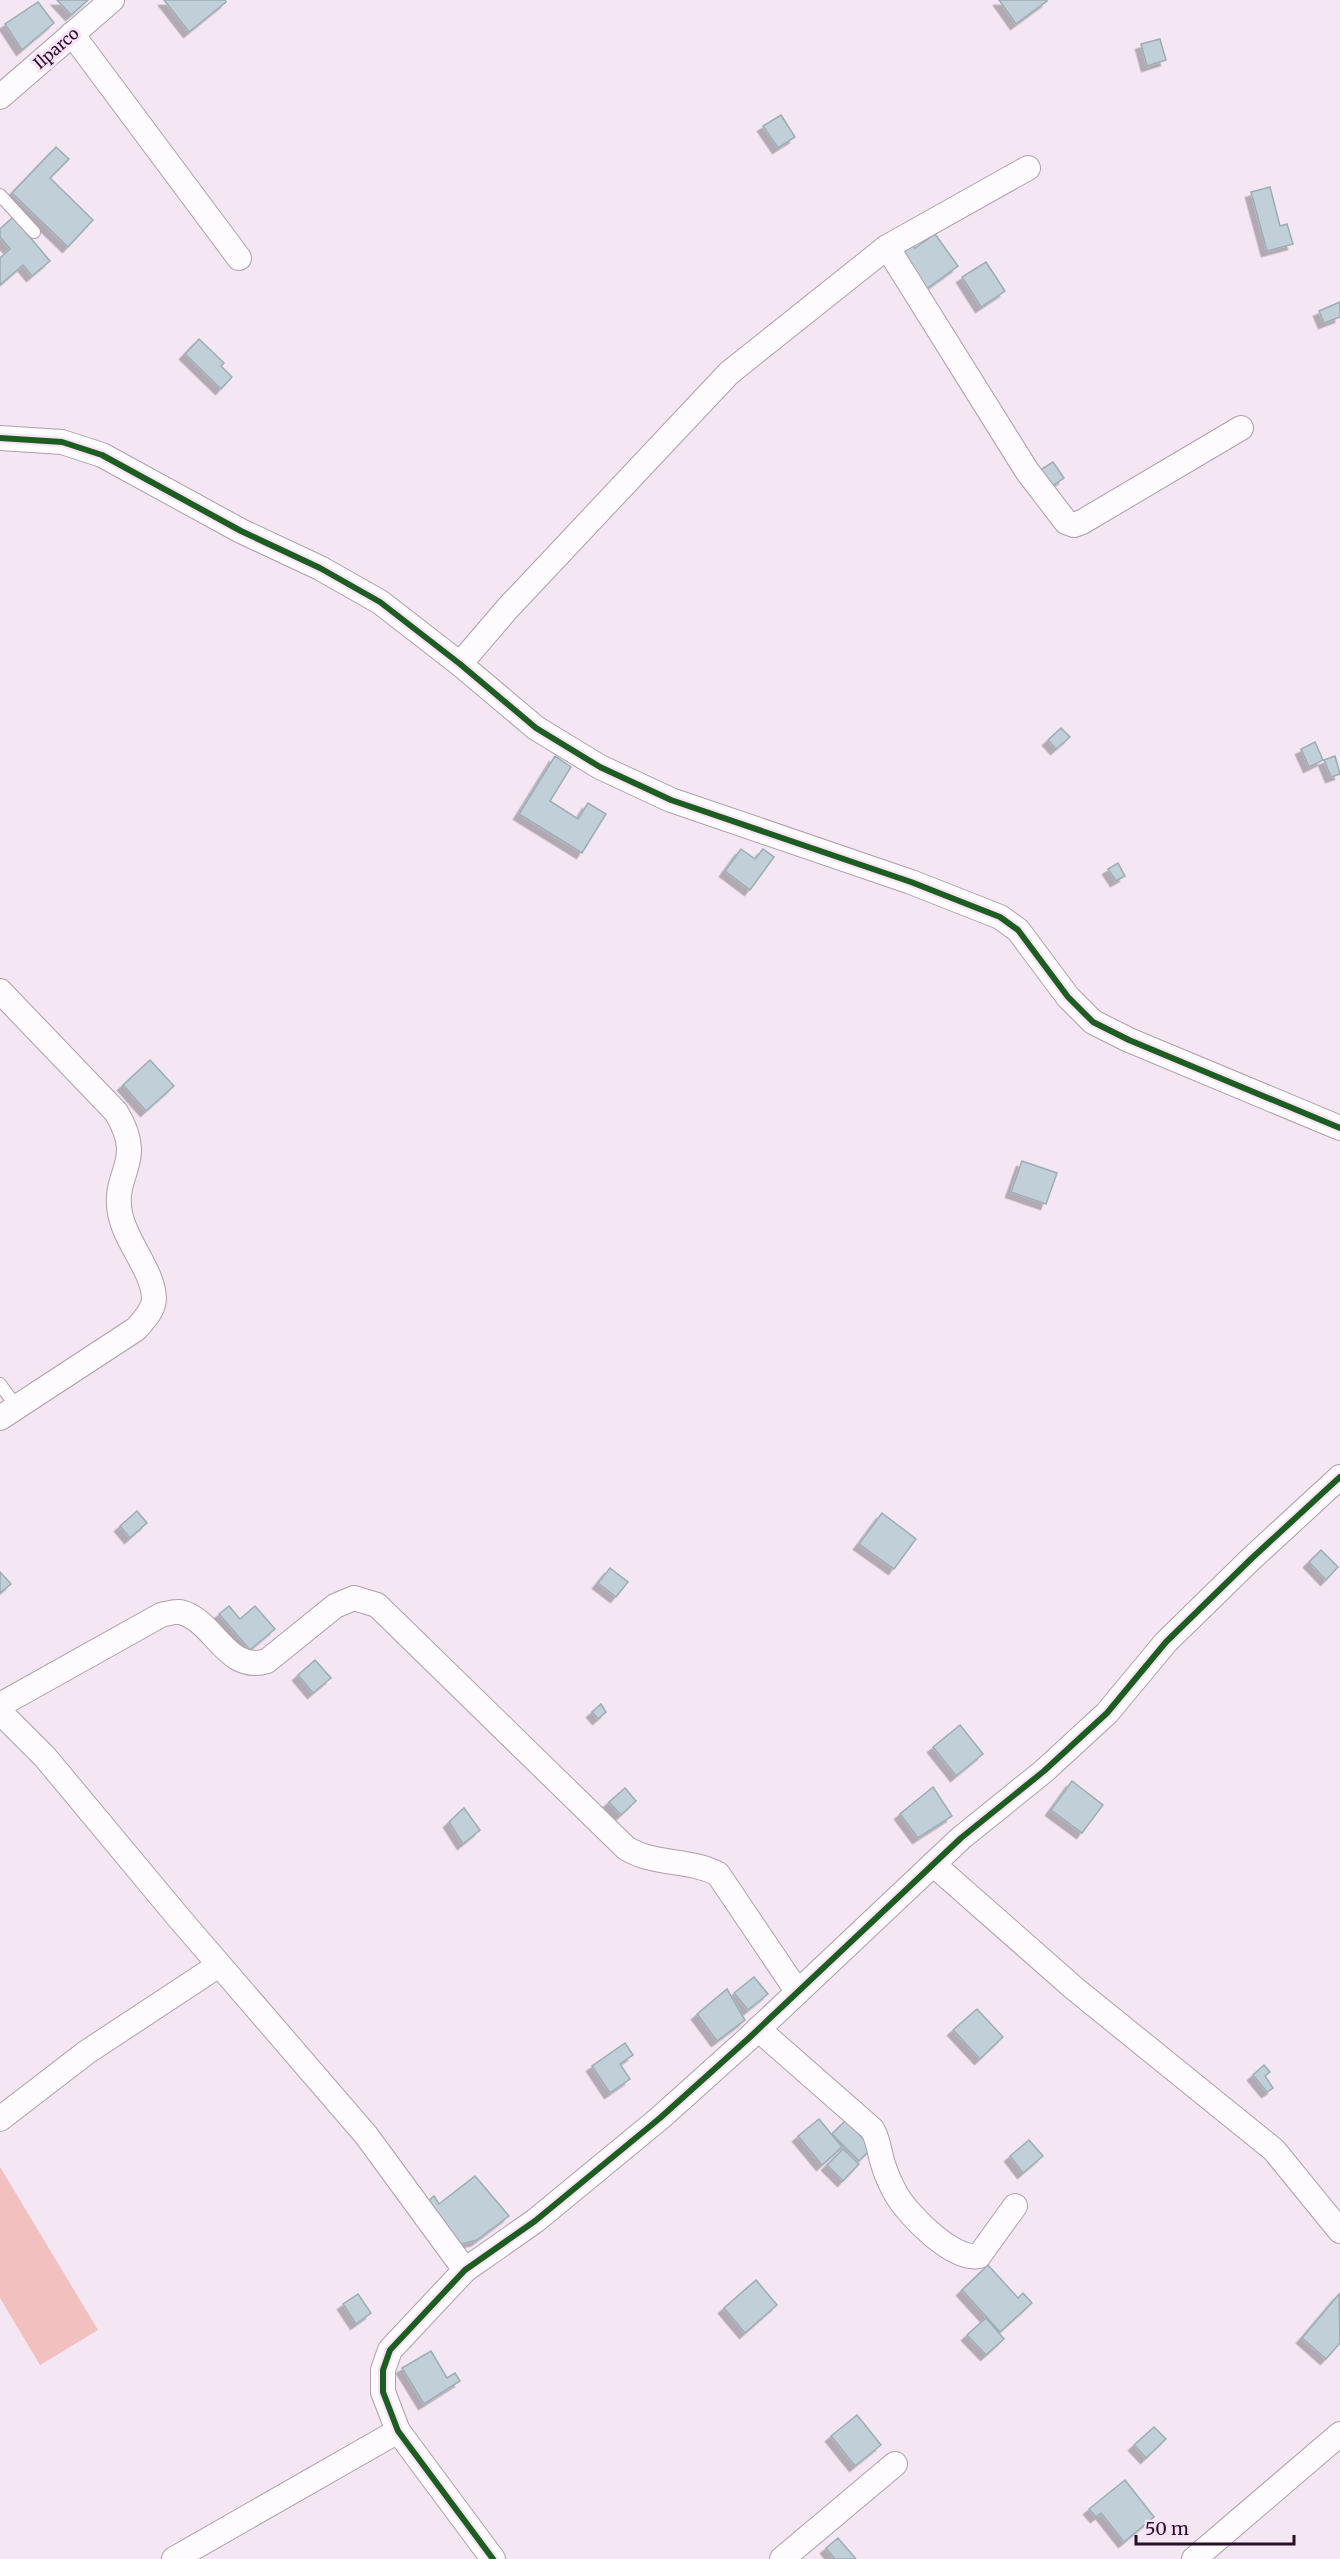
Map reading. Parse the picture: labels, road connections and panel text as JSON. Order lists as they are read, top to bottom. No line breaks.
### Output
{"streets":{"street":["Ilparco"]},"scale_bar":"50 m"}
